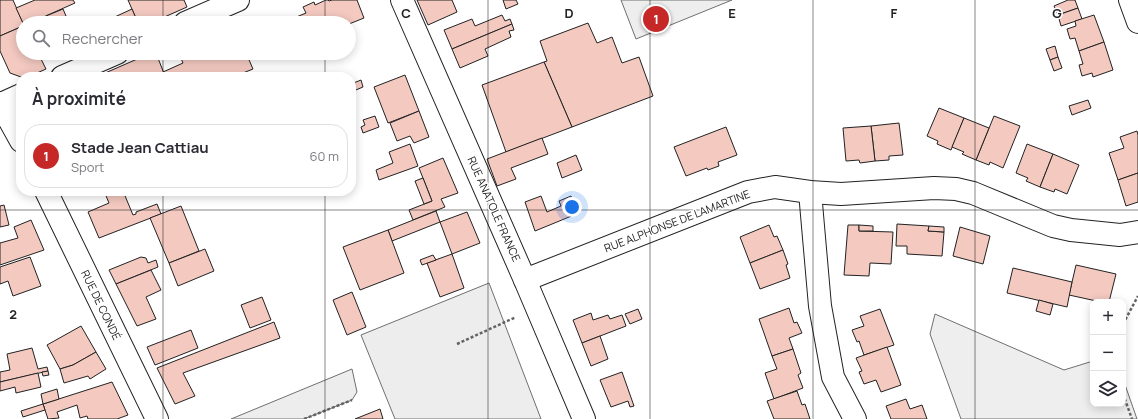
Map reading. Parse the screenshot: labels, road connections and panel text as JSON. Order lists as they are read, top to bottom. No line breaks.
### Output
{"streets":{"street":["RUE ANATOLE FRANCE","RUE ALPHONSE DE LAMARTINE","RUE DE CONDÉ"]},"crossings":[["RUE ANATOLE FRANCE","RUE ALPHONSE DE LAMARTINE"]],"page":{"pins":"1","search":"Rechercher","heading":"À proximité","list":[{"mark":"1","name":"Stade Jean Cattiau","note":"Sport","value":"60 m"}],"map_buttons":["+","−"]},"grid":{"columns":["C","D","E","F","G"],"rows":["2"]}}
